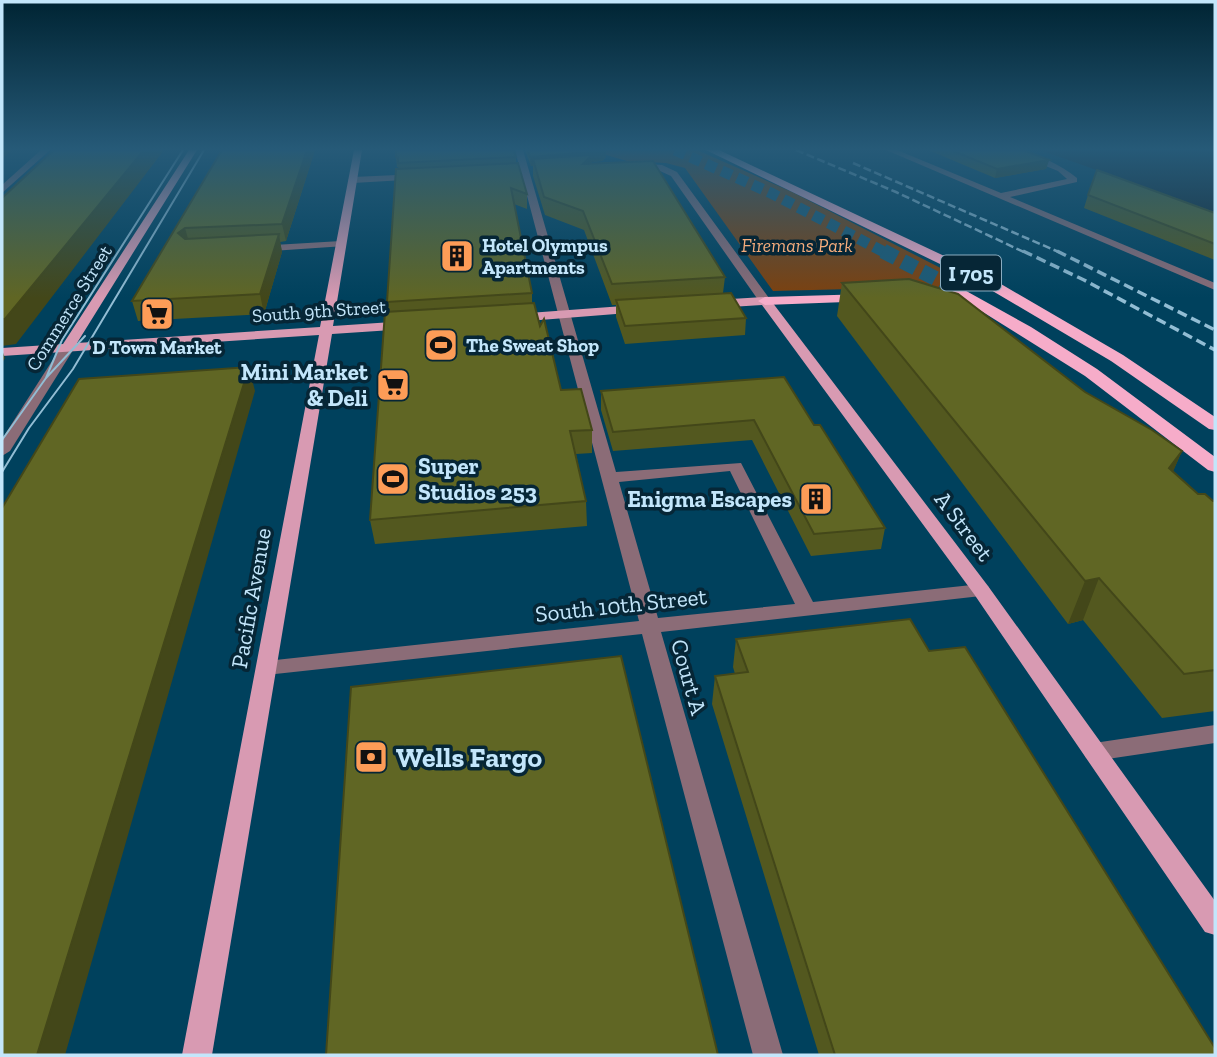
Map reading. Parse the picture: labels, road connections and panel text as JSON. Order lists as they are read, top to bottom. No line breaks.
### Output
{"streets":{"highway":["I 705"],"main road":["Commerce Street","South 9th Street","A Street","Pacific Avenue"],"street":["South 10th Street","Court A"]},"crossings":[["Commerce Street","South 9th Street"],["South 9th Street","Pacific Avenue"],["A Street","South 10th Street"],["Pacific Avenue","South 10th Street"],["South 10th Street","Court A"]],"parks":["Firemans Park"],"places":{"building":["Hotel Olympus Apartments","Enigma Escapes"],"supermarket":["D Town Market","Mini Market & Deli"],"sports":["The Sweat Shop","Super Studios 253"],"bank":["Wells Fargo"]}}
